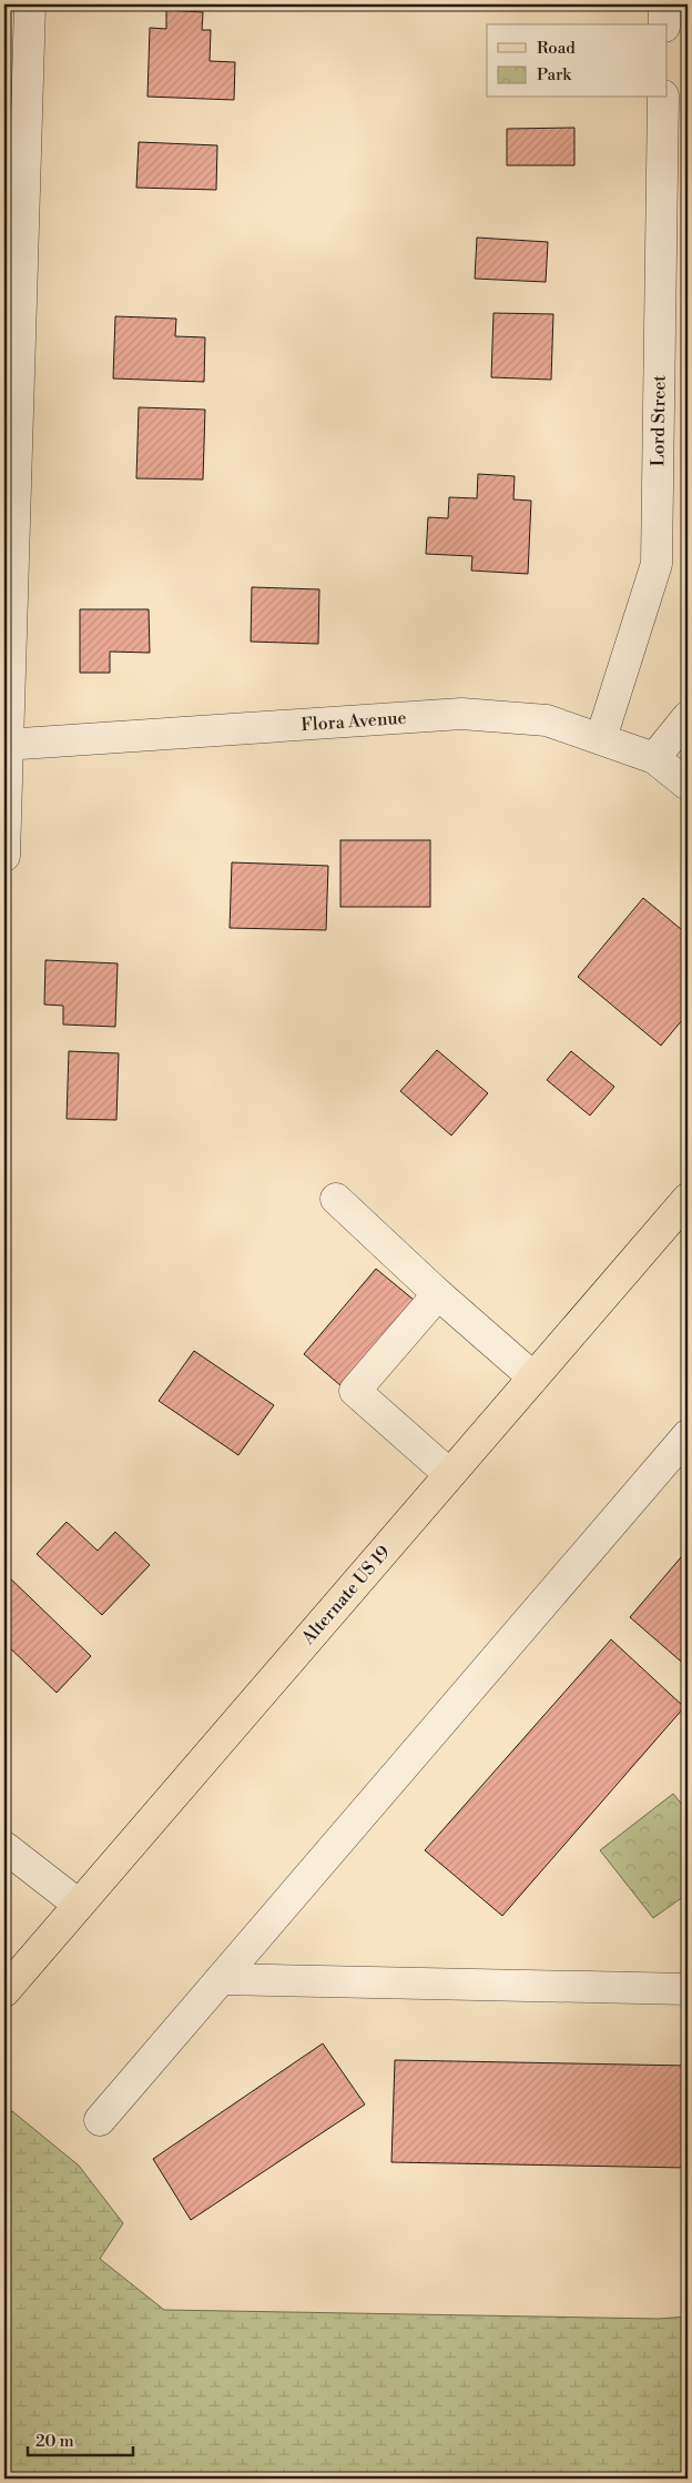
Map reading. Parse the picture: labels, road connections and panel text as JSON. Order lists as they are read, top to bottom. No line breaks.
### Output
{"streets":{"main road":["Alternate US 19"],"street":["Lord Street","Flora Avenue"]},"crossings":[["Lord Street","Flora Avenue"]],"legend":["Road","Park"],"scale_bar":"20 m"}
